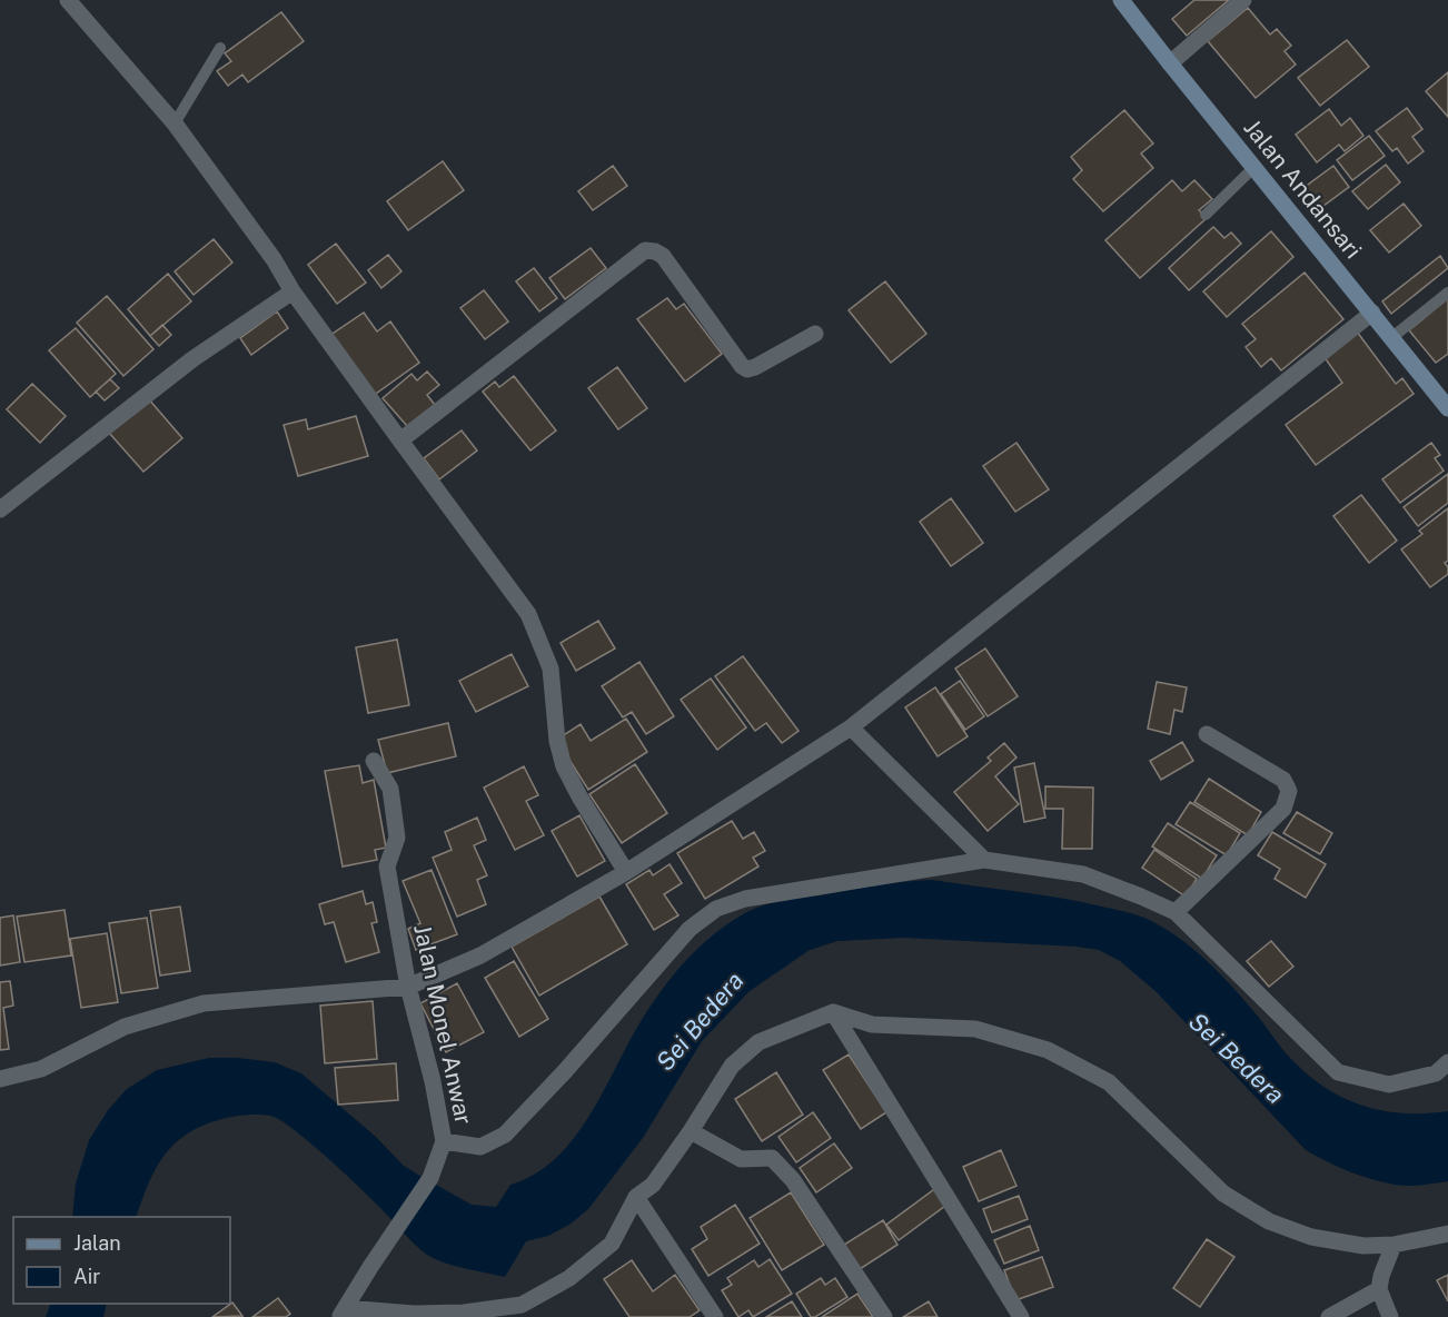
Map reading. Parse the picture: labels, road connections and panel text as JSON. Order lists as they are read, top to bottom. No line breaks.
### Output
{"streets":{"street":["Jalan Andansari","Jalan Monel Anwar"]},"water":["Sei Bedera"],"legend":["Jalan","Air"]}
